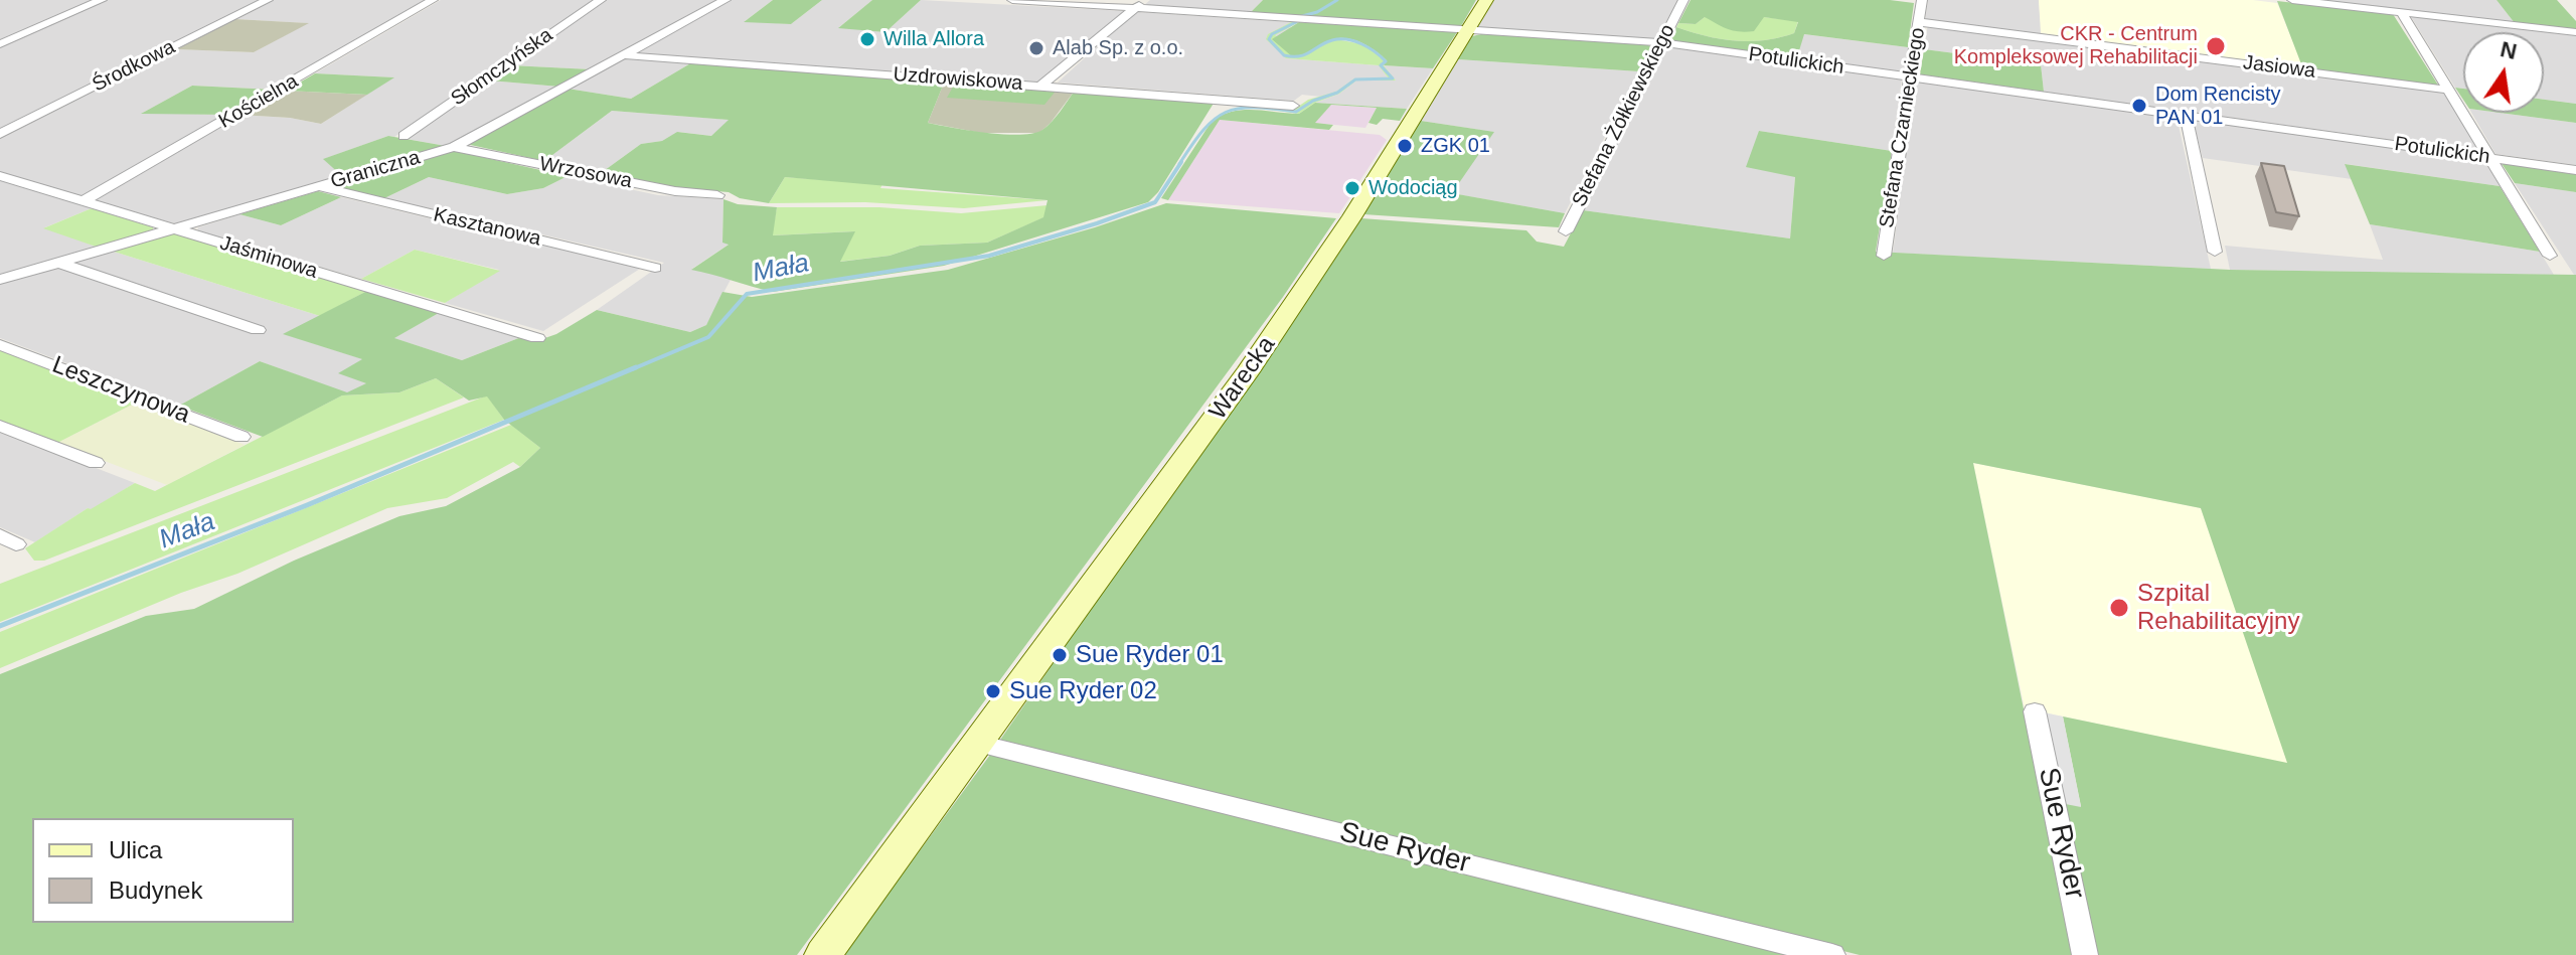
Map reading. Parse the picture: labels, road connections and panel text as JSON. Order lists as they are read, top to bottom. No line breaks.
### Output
{"streets":{"street":["Potulickich","Środkowa","Słomczyńska","Jasiowa","Uzdrowiskowa","Kościelna","Stefana Żółkiewskiego","Stefana Czarnieckiego","Graniczna","Wrzosowa","Kasztanowa","Jaśminowa","Warecka","Leszczynowa","Sue Ryder"]},"crossings":[["Potulickich","Stefana Żółkiewskiego"],["Potulickich","Stefana Czarnieckiego"],["Potulickich","Warecka"],["Jasiowa","Stefana Czarnieckiego"],["Uzdrowiskowa","Graniczna"],["Kościelna","Jaśminowa"],["Graniczna","Wrzosowa"],["Graniczna","Kasztanowa"],["Graniczna","Jaśminowa"],["Warecka","Sue Ryder"]],"water":["Mała"],"places":["Willa Allora","CKR - Centrum Kompleksowej Rehabilitacji","Alab Sp. z o.o.","Dom Rencisty PAN 01","ZGK 01","Wodociąg","Szpital Rehabilitacyjny","Sue Ryder 01","Sue Ryder 02"],"legend":["Ulica","Budynek"],"north":"top"}
